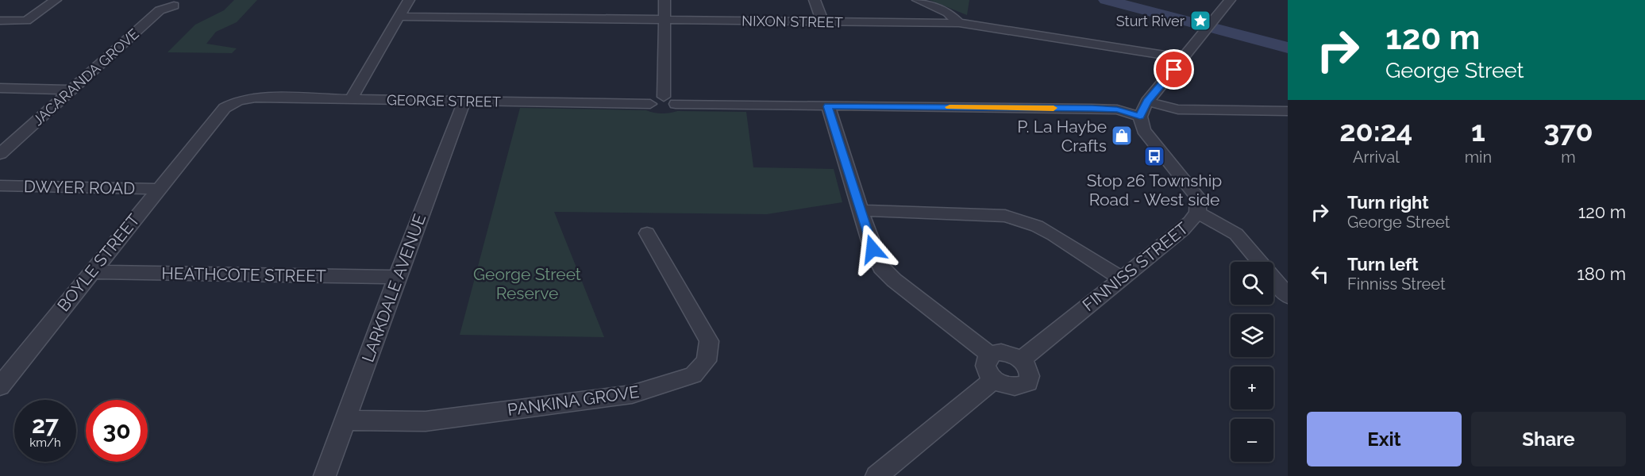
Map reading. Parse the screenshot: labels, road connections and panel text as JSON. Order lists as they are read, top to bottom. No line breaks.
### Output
{"streets":{"street":["NIXON STREET","JACARANDA GROVE","GEORGE STREET","DWYER ROAD","BOYLE STREET","FINNISS STREET","HEATHCOTE STREET","LARKDALE AVENUE","PANKINA GROVE"]},"crossings":[["GEORGE STREET","BOYLE STREET"],["GEORGE STREET","FINNISS STREET"],["GEORGE STREET","LARKDALE AVENUE"],["DWYER ROAD","BOYLE STREET"],["BOYLE STREET","HEATHCOTE STREET"],["HEATHCOTE STREET","LARKDALE AVENUE"],["LARKDALE AVENUE","PANKINA GROVE"]],"parks":["George Street Reserve"],"places":{"place":["Sturt River"],"shop":["P. La Haybe Crafts"],"bus stop":["Stop 26 Township Road - West side"]},"page":{"turn":["120 m","George Street"],"eta":["20:24","Arrival","1","min","370","m"],"list":[{"name":"Turn right","note":"George Street","value":"120 m"},{"name":"Turn left","note":"Finniss Street","value":"180 m"}],"map_buttons":["+","−"],"speed":"27 km/h","limit":"30","buttons":["Exit","Share"]}}
